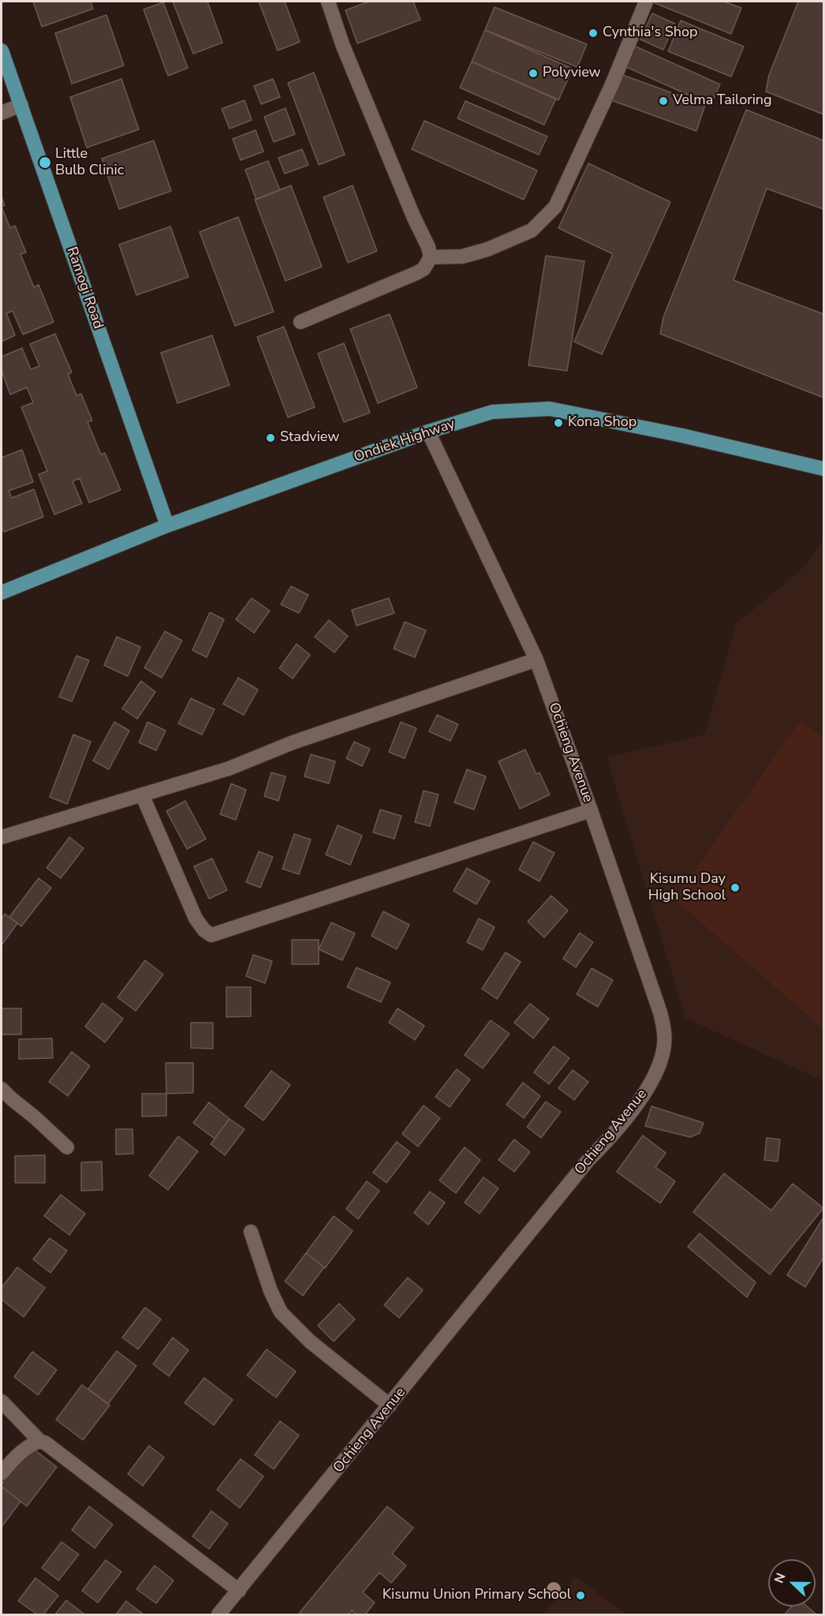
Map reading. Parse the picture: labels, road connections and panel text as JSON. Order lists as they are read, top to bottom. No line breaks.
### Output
{"streets":{"main road":["Ramogi Road","Ondiek Highway"],"street":["Ochieng Avenue"]},"crossings":[["Ramogi Road","Ondiek Highway"],["Ondiek Highway","Ochieng Avenue"]],"places":["Cynthia's Shop","Polyview","Velma Tailoring","Little Bulb Clinic","Kona Shop","Stadview","Kisumu Day High School","Kisumu Union Primary School"],"north":"left"}
